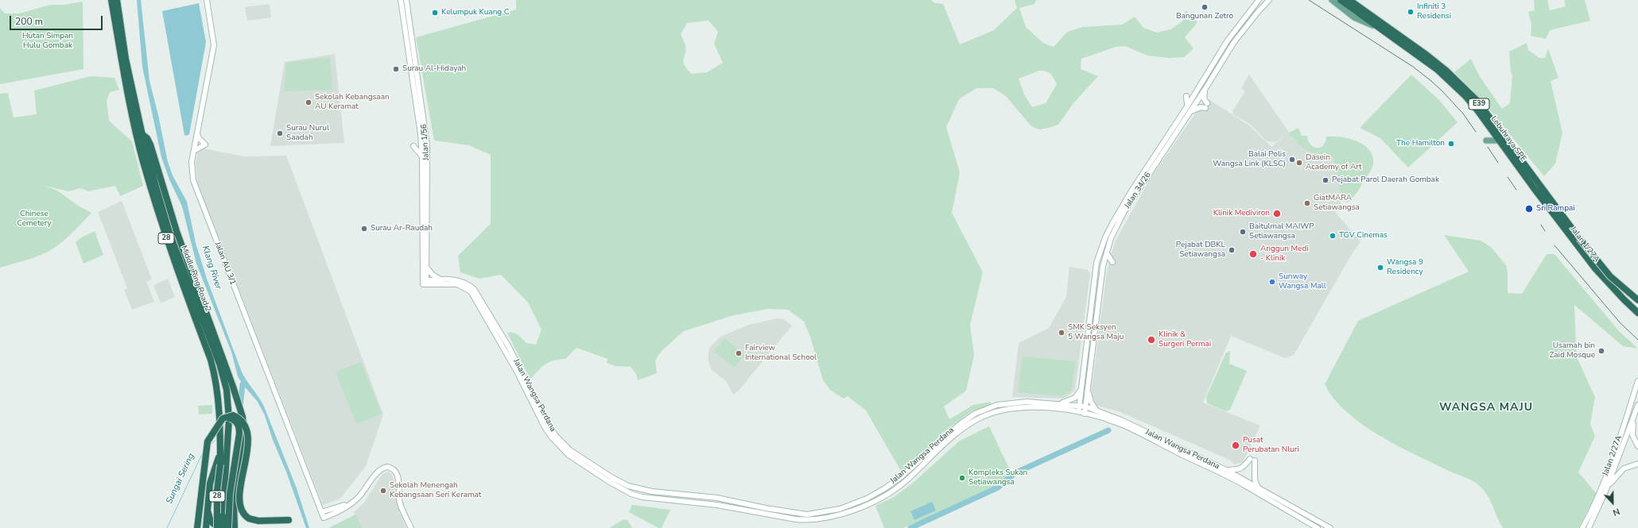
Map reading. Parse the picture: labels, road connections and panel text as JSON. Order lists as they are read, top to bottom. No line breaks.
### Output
{"streets":{"highway":["E39","Lebuhraya SPE","28","Middle Ring Road 2"],"main road":["Jalan 1/56","Jalan 34/26","Jalan 1/27A","Jalan AU 3/1","Jalan Wangsa Perdana","Jalan 2/27A"]},"crossings":[["Lebuhraya SPE","Jalan 1/27A"],["Jalan 1/56","Jalan Wangsa Perdana"],["Jalan 34/26","Jalan Wangsa Perdana"]],"districts":["WANGSA MAJU"],"water":["Klang River","Sungai Sering"],"parks":["Hutan Simpan Hulu Gombak","Chinese Cemetery"],"places":["Bangunan Zetro","Infiniti 3 Residensi","Kelumpuk Kuang C","Surau Al-Hidayah","Sekolah Kebangsaan AU Keramat","Surau Nurul Saadah","The Hamilton","Balai Polis Wangsa Link (KLSC)","Dasein Academy of Art","Pejabat Parol Daerah Gombak","GiatMARA Setiawangsa","Sri Rampai","Klinik Mediviron","Surau Ar-Raudah","Baitulmal MAIWP Setiawangsa","TGV Cinemas","Pejabat DBKL Setiawangsa","Anggun Medi - Klinik","Wangsa 9 Residency","Sunway Wangsa Mall","SMK Seksyen 5 Wangsa Maju","Klinik & Surgeri Permai","Usamah bin Zaid Mosque","Fairview International School","Pusat Perubatan Nluri","Kompleks Sukan Setiawangsa","Sekolah Menengah Kebangsaan Seri Keramat"],"scale_bar":"200 m","north":"bottom"}
